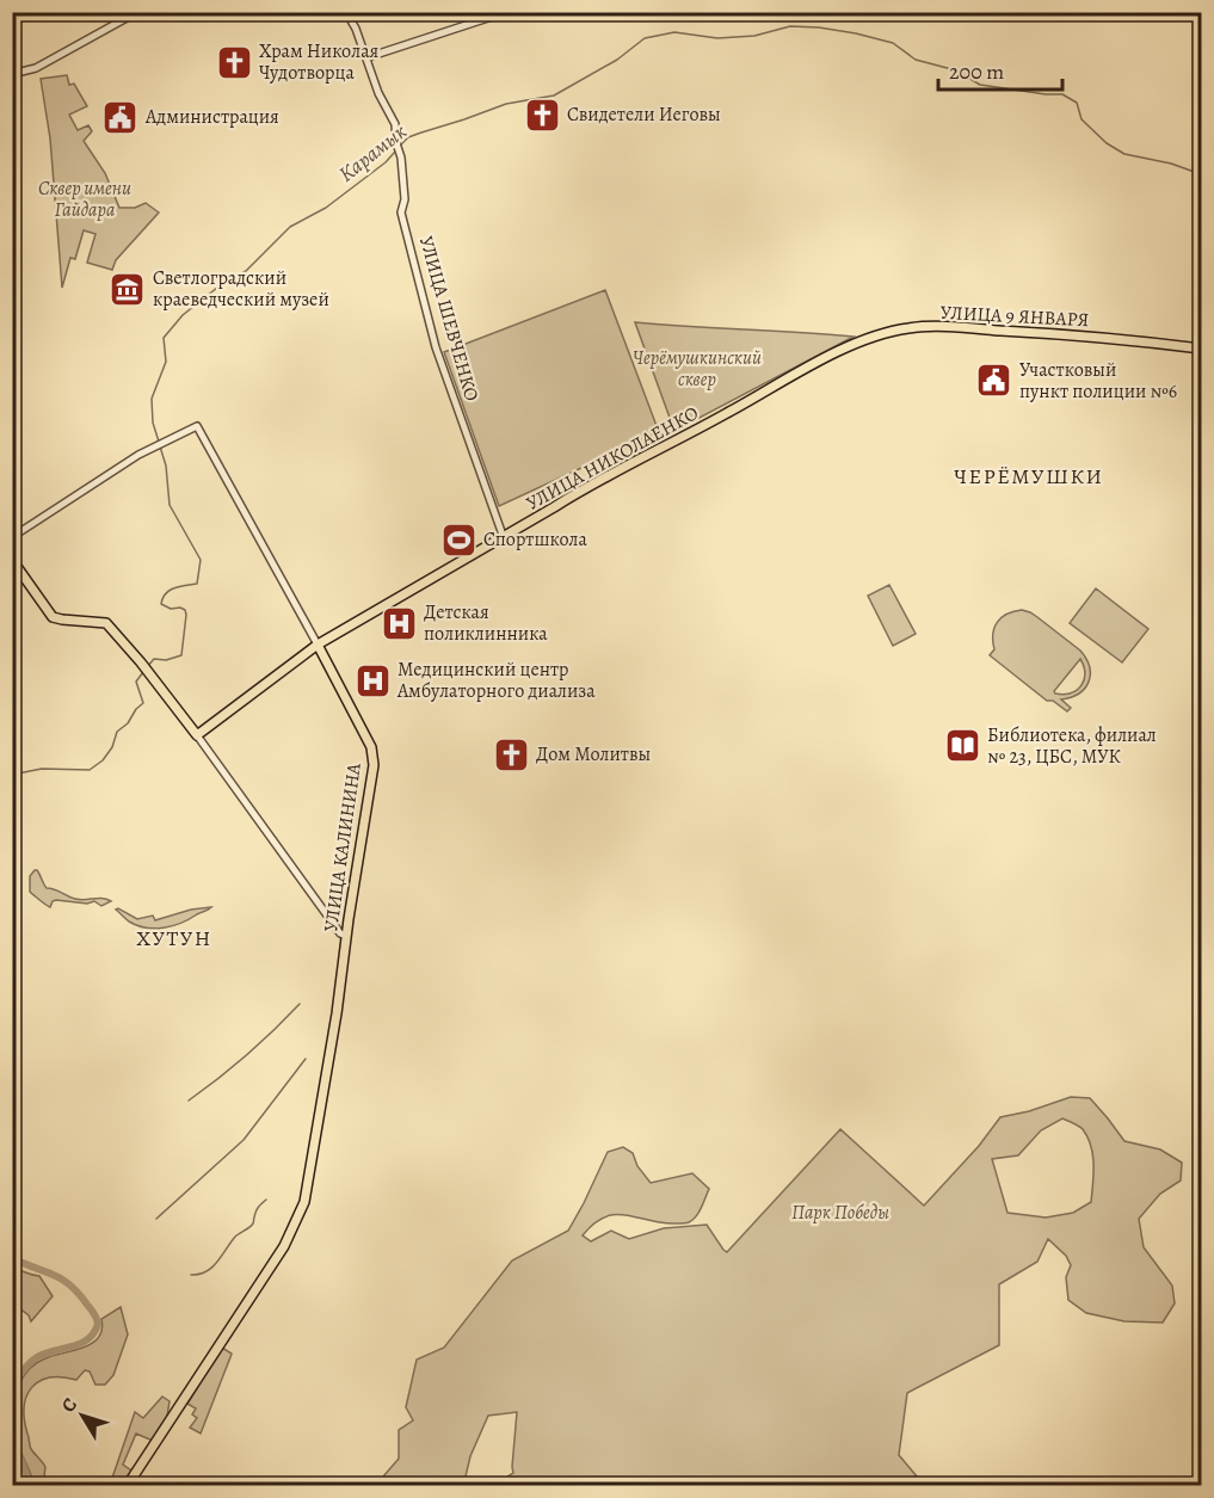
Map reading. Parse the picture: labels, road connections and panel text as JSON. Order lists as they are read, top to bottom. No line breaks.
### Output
{"streets":{"main road":["УЛИЦА 9 ЯНВАРЯ","УЛИЦА НИКОЛАЕНКО","УЛИЦА КАЛИНИНА"],"street":["УЛИЦА ШЕВЧЕНКО"]},"crossings":[["УЛИЦА 9 ЯНВАРЯ","УЛИЦА НИКОЛАЕНКО"],["УЛИЦА ШЕВЧЕНКО","УЛИЦА НИКОЛАЕНКО"],["УЛИЦА НИКОЛАЕНКО","УЛИЦА КАЛИНИНА"]],"districts":["ЧЕРЁМУШКИ","ХУТУН"],"water":["Карамык"],"parks":["Сквер имени Гайдара","Черёмушкинский сквер","Парк Победы"],"places":{"church":["Храм Николая Чудотворца","Свидетели Иеговы","Дом Молитвы"],"public building":["Администрация","Участковый пункт полиции №6"],"museum":["Светлоградский краеведческий музей"],"sports":["Спортшкола"],"hospital":["Детская поликлинника","Медицинский центр Амбулаторного диализа"],"library":["Библиотека, филиал № 23, ЦБС, МУК"]},"scale_bar":"200 m","north":"top left"}
